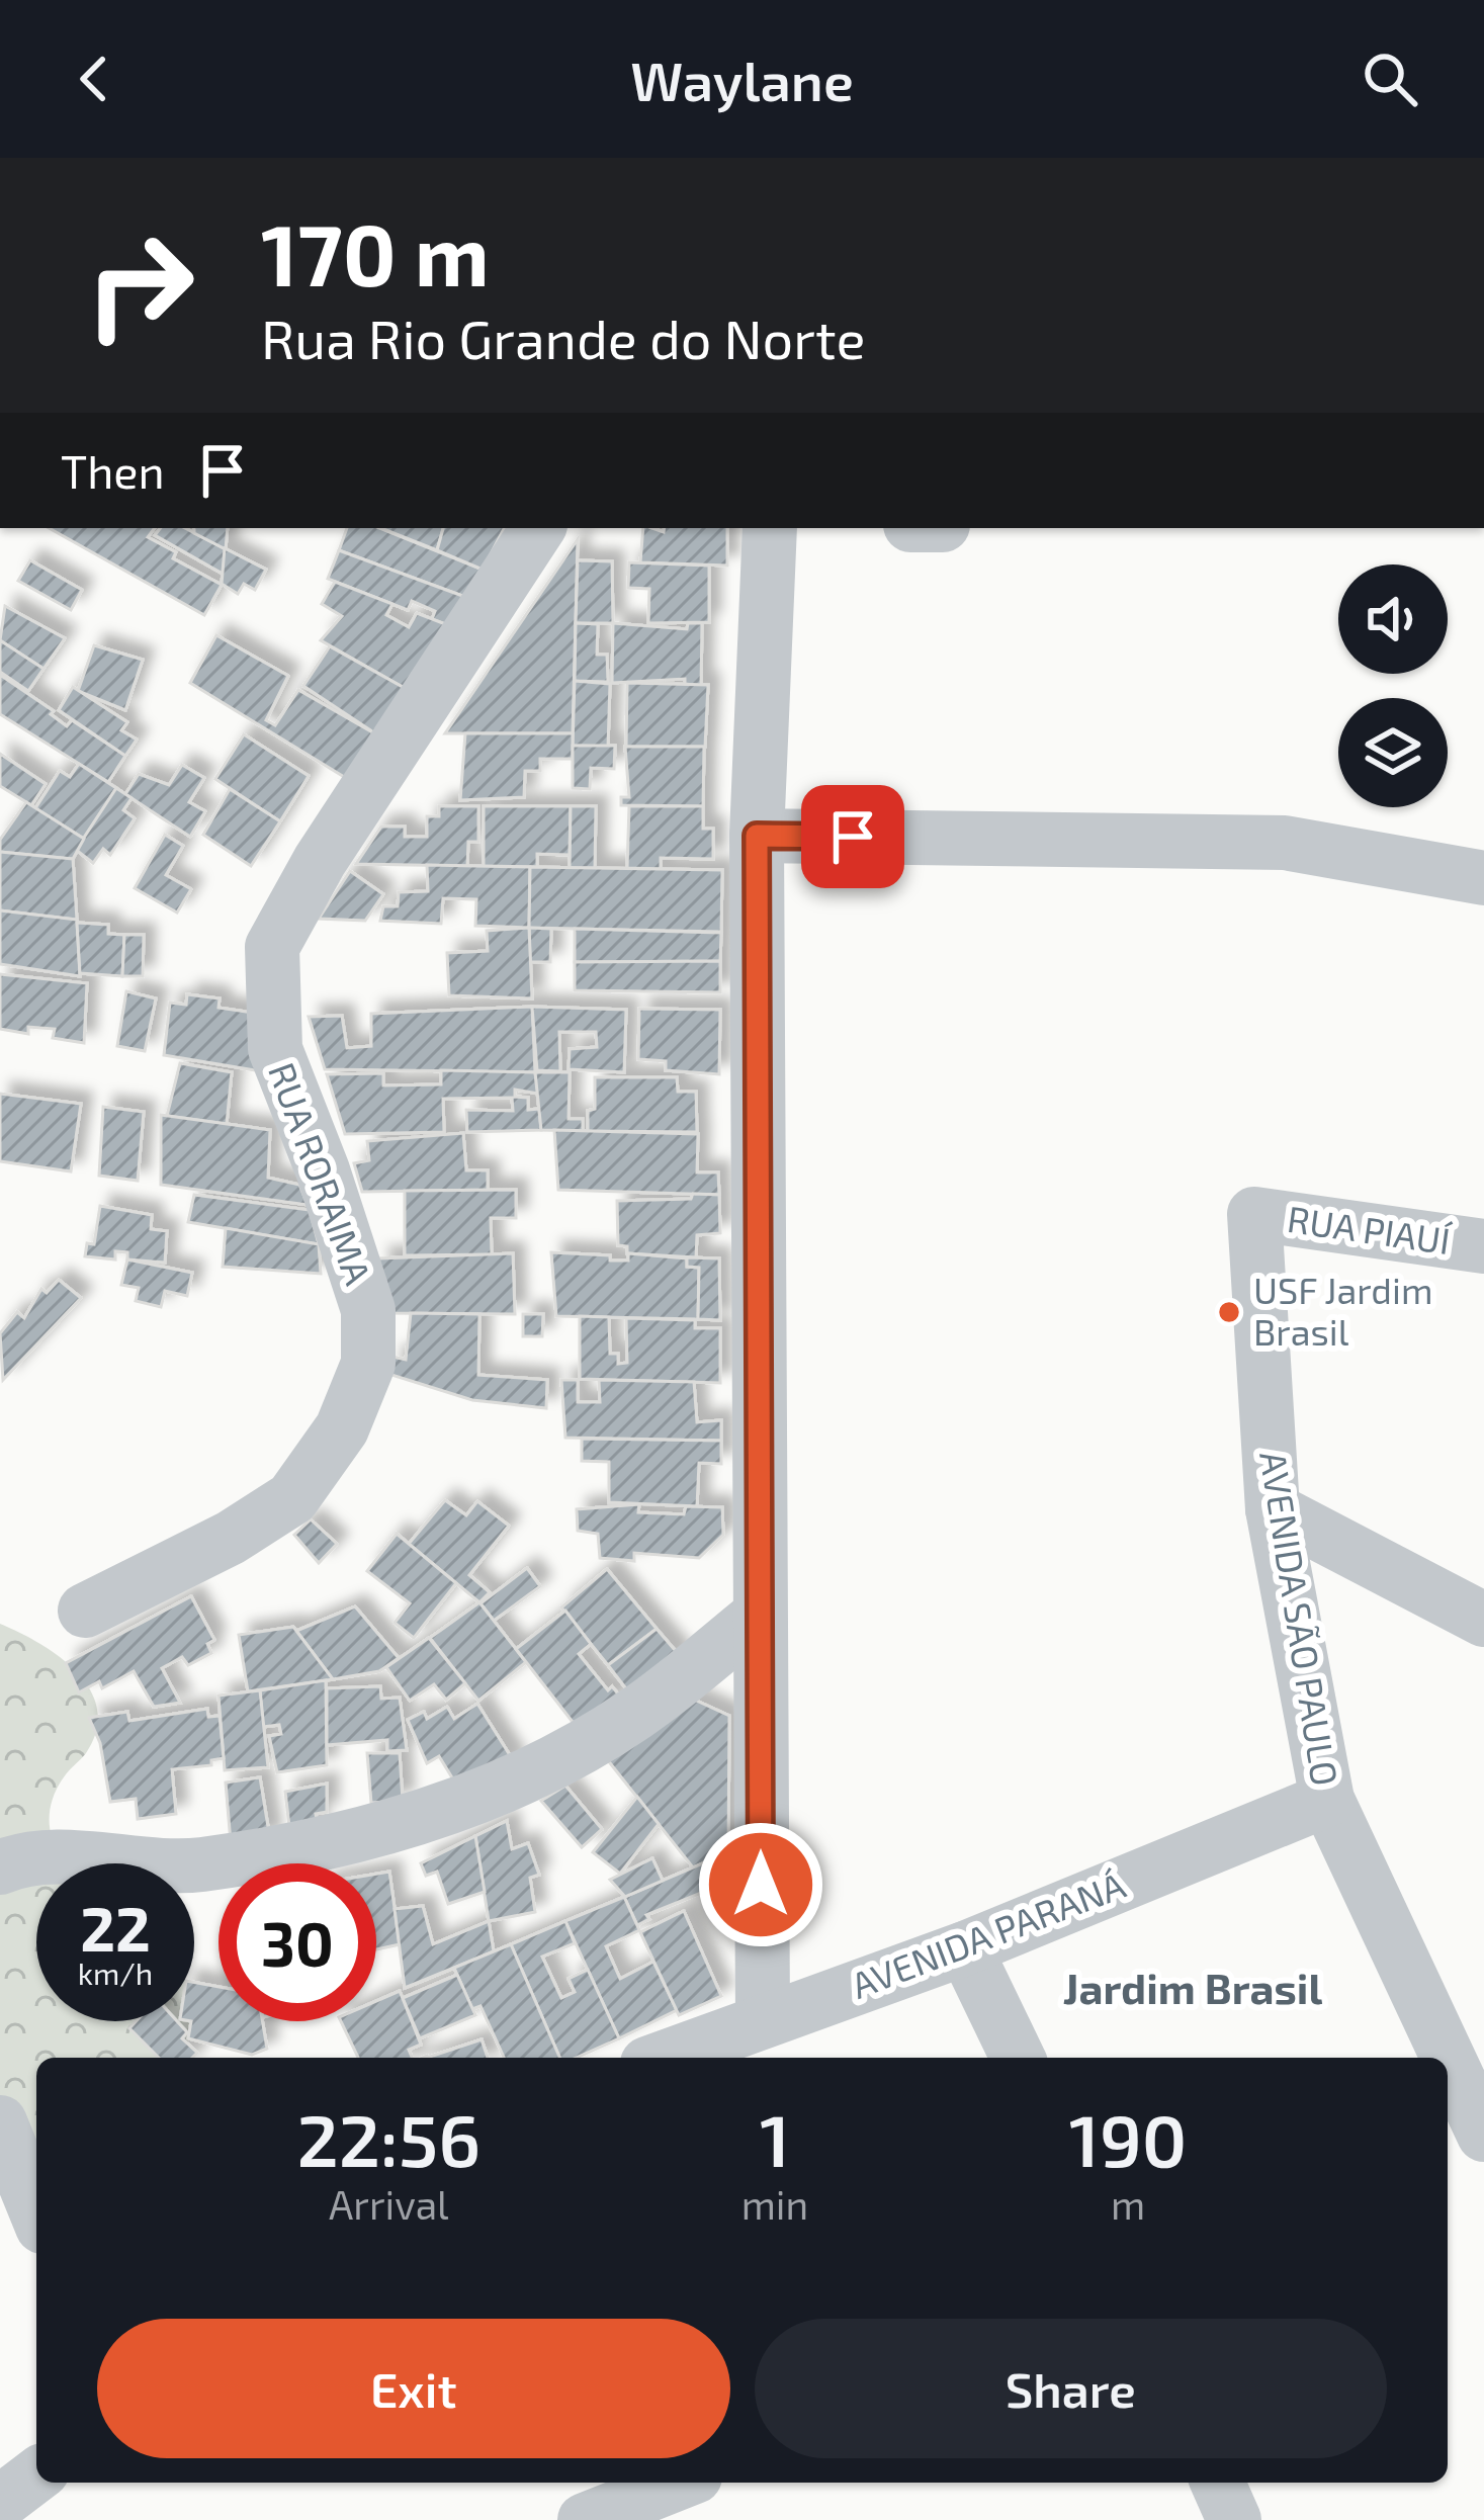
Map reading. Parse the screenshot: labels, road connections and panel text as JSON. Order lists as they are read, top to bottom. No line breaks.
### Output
{"streets":{"street":["RUA RORAIMA","RUA PIAUÍ","AVENIDA SÃO PAULO","AVENIDA PARANÁ"]},"crossings":[["RUA PIAUÍ","AVENIDA SÃO PAULO"],["AVENIDA SÃO PAULO","AVENIDA PARANÁ"]],"districts":["Jardim Brasil"],"places":["USF Jardim Brasil"],"page":{"header":"Waylane","turn":["170 m","Rua Rio Grande do Norte"],"then":"Then","speed":"22 km/h","limit":"30","eta":["22:56","Arrival","1","min","190","m"],"buttons":["Exit","Share"]}}
